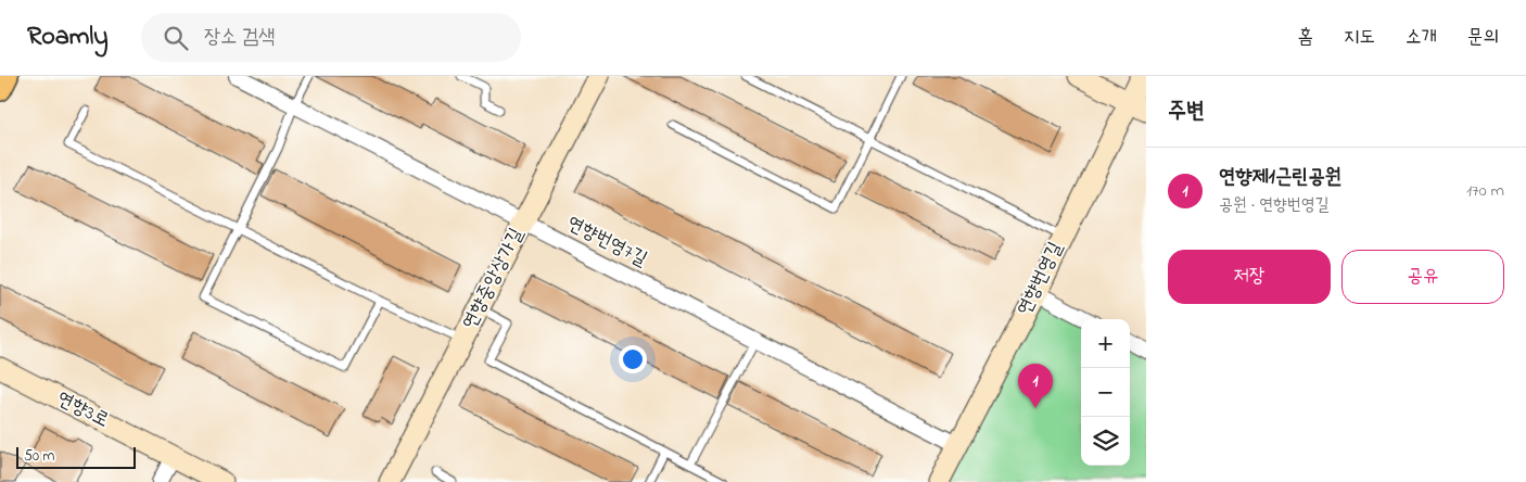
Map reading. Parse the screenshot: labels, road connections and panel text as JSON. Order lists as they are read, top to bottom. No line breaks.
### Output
{"streets":{"street":["연향번영7길","연향중앙상가길","연향번영길","연향3로"]},"crossings":[["연향번영7길","연향중앙상가길"],["연향번영7길","연향번영길"]],"scale_bar":"50 m","page":{"header":"Roamly","search":"장소 검색","nav":["홈","지도","소개","문의"],"heading":"주변","list":[{"mark":"1","name":"연향제1근린공원","note":"공원 · 연향번영길","value":"170 m"}],"buttons":["저장","공유"],"map_buttons":["+","−"],"pins":"1","scale":"50 m"}}
